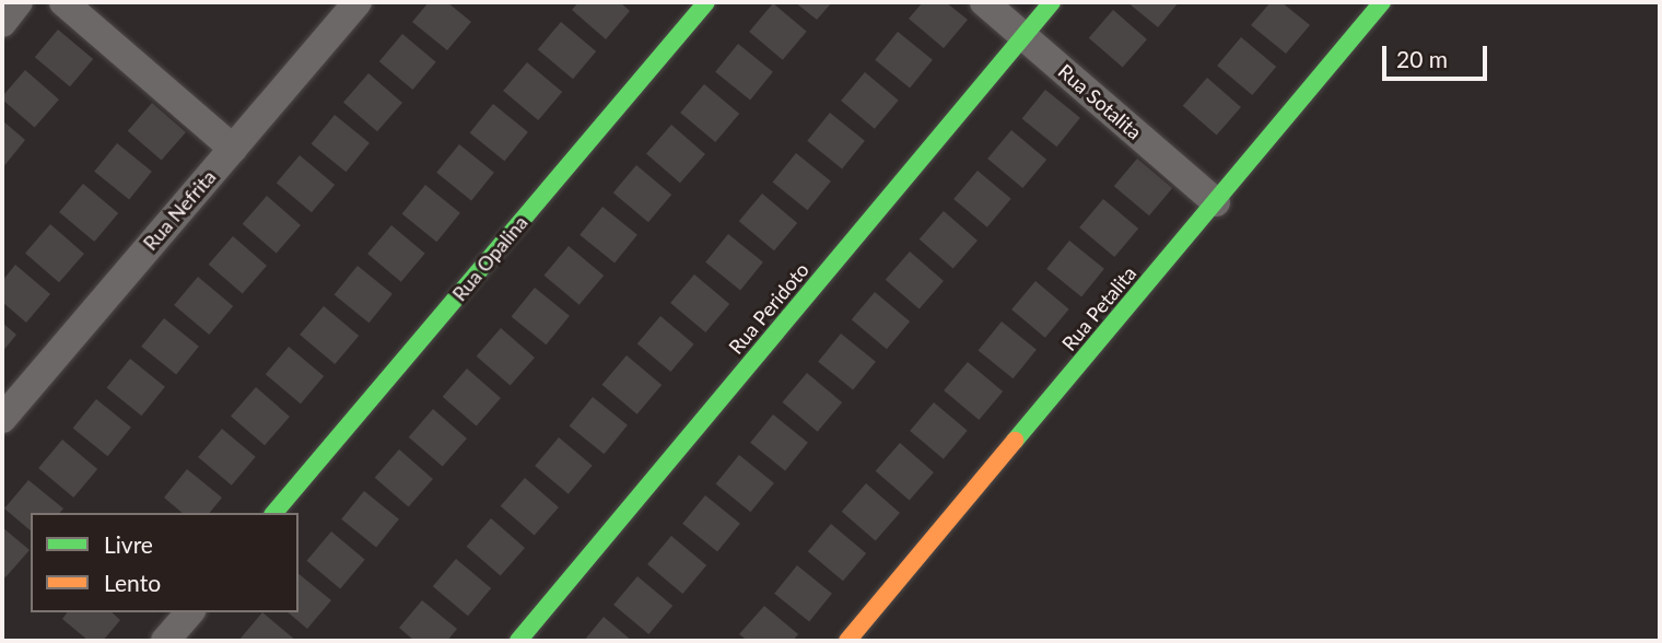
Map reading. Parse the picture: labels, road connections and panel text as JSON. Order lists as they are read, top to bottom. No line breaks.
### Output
{"streets":{"street":["Rua Sotalita","Rua Nefrita","Rua Opalina","Rua Peridoto","Rua Petalita"]},"crossings":[["Rua Sotalita","Rua Peridoto"],["Rua Sotalita","Rua Petalita"]],"legend":["Livre","Lento"],"scale_bar":"20 m"}
